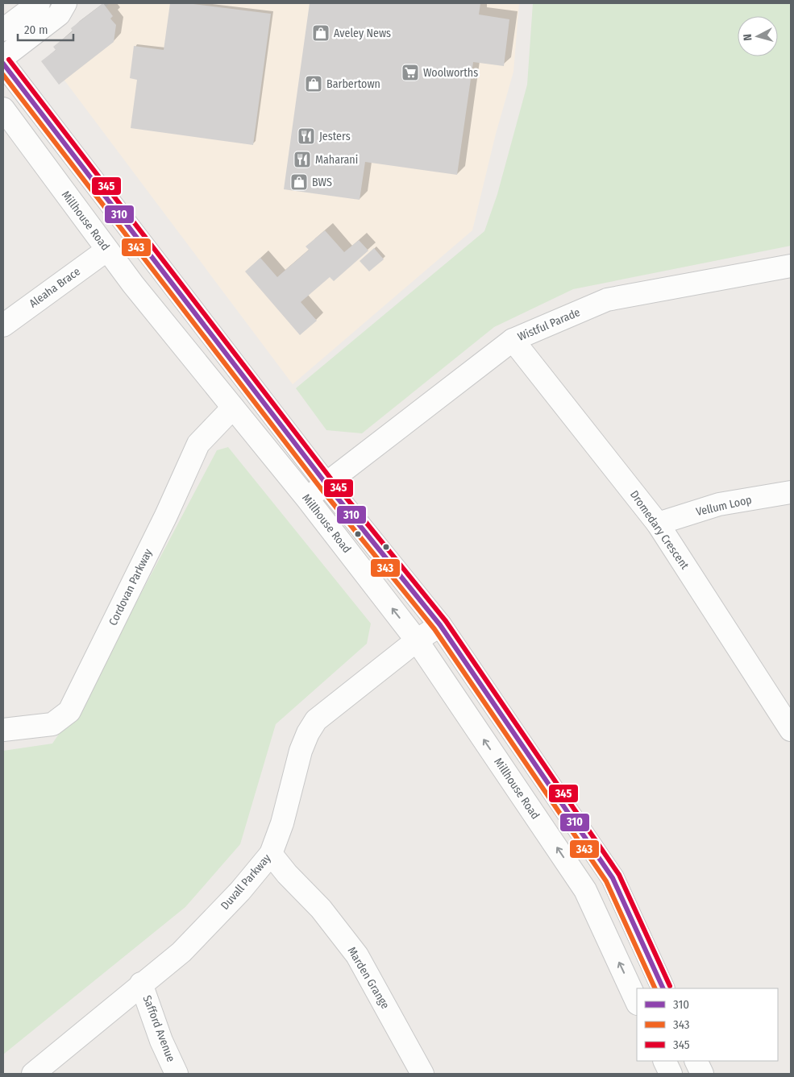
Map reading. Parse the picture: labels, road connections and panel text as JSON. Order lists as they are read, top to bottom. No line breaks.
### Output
{"streets":{"street":["Millhouse Road","Aleaha Brace","Wistful Parade","Vellum Loop","Dromedary Crescent","Cordovan Parkway","Duvall Parkway","Marden Grange","Safford Avenue"]},"crossings":[["Millhouse Road","Aleaha Brace"],["Millhouse Road","Wistful Parade"],["Millhouse Road","Cordovan Parkway"],["Millhouse Road","Duvall Parkway"],["Wistful Parade","Dromedary Crescent"],["Vellum Loop","Dromedary Crescent"],["Duvall Parkway","Marden Grange"],["Duvall Parkway","Safford Avenue"]],"places":{"shop":["Aveley News","Barbertown","BWS"],"supermarket":["Woolworths"],"restaurant":["Jesters","Maharani"]},"lines":["transit line 345","transit line 310","transit line 343"],"legend":["310","343","345"],"scale_bar":"20 m","north":"left"}
